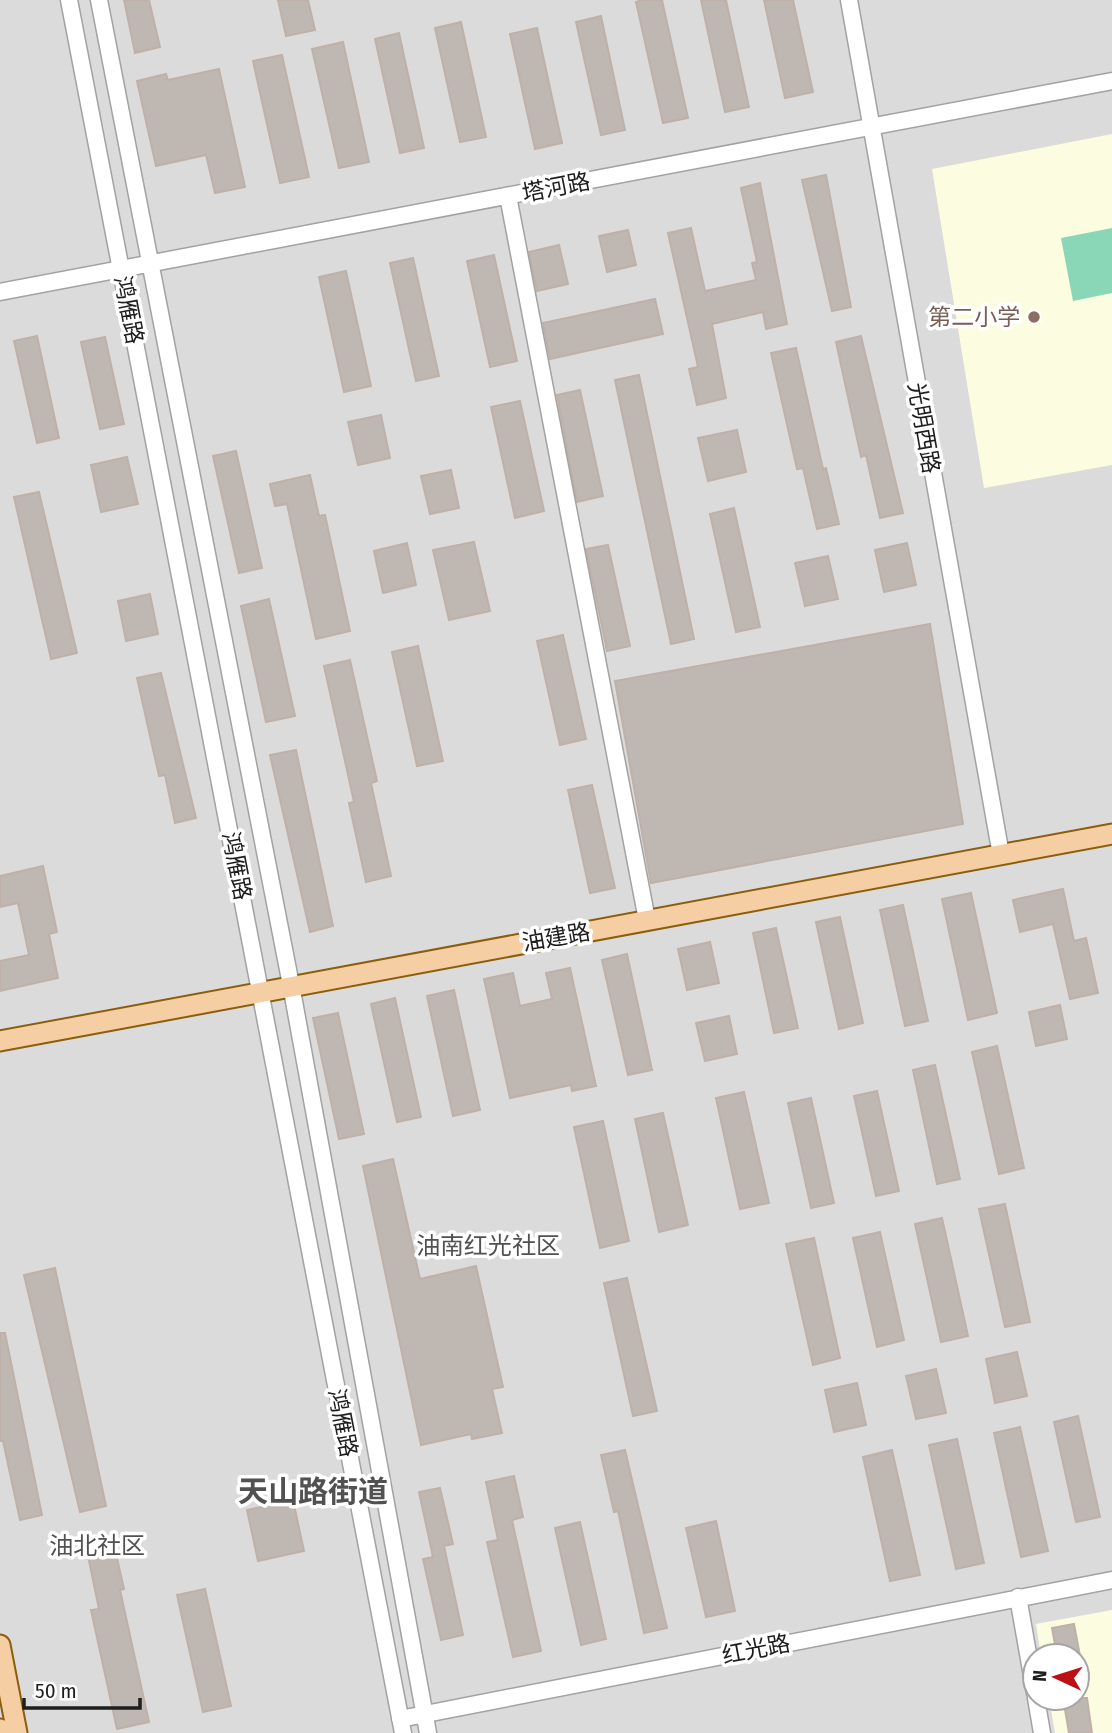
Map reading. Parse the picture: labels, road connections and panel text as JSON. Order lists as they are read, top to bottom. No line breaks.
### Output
{"streets":{"main road":["油建路"],"street":["塔河路","鸿雁路","光明西路","红光路"]},"crossings":[["塔河路","鸿雁路"],["塔河路","光明西路"],["鸿雁路","油建路"],["鸿雁路","红光路"],["光明西路","油建路"]],"districts":["油南红光社区","天山路街道","油北社区"],"places":["第二小学"],"scale_bar":"50 m","north":"left"}
